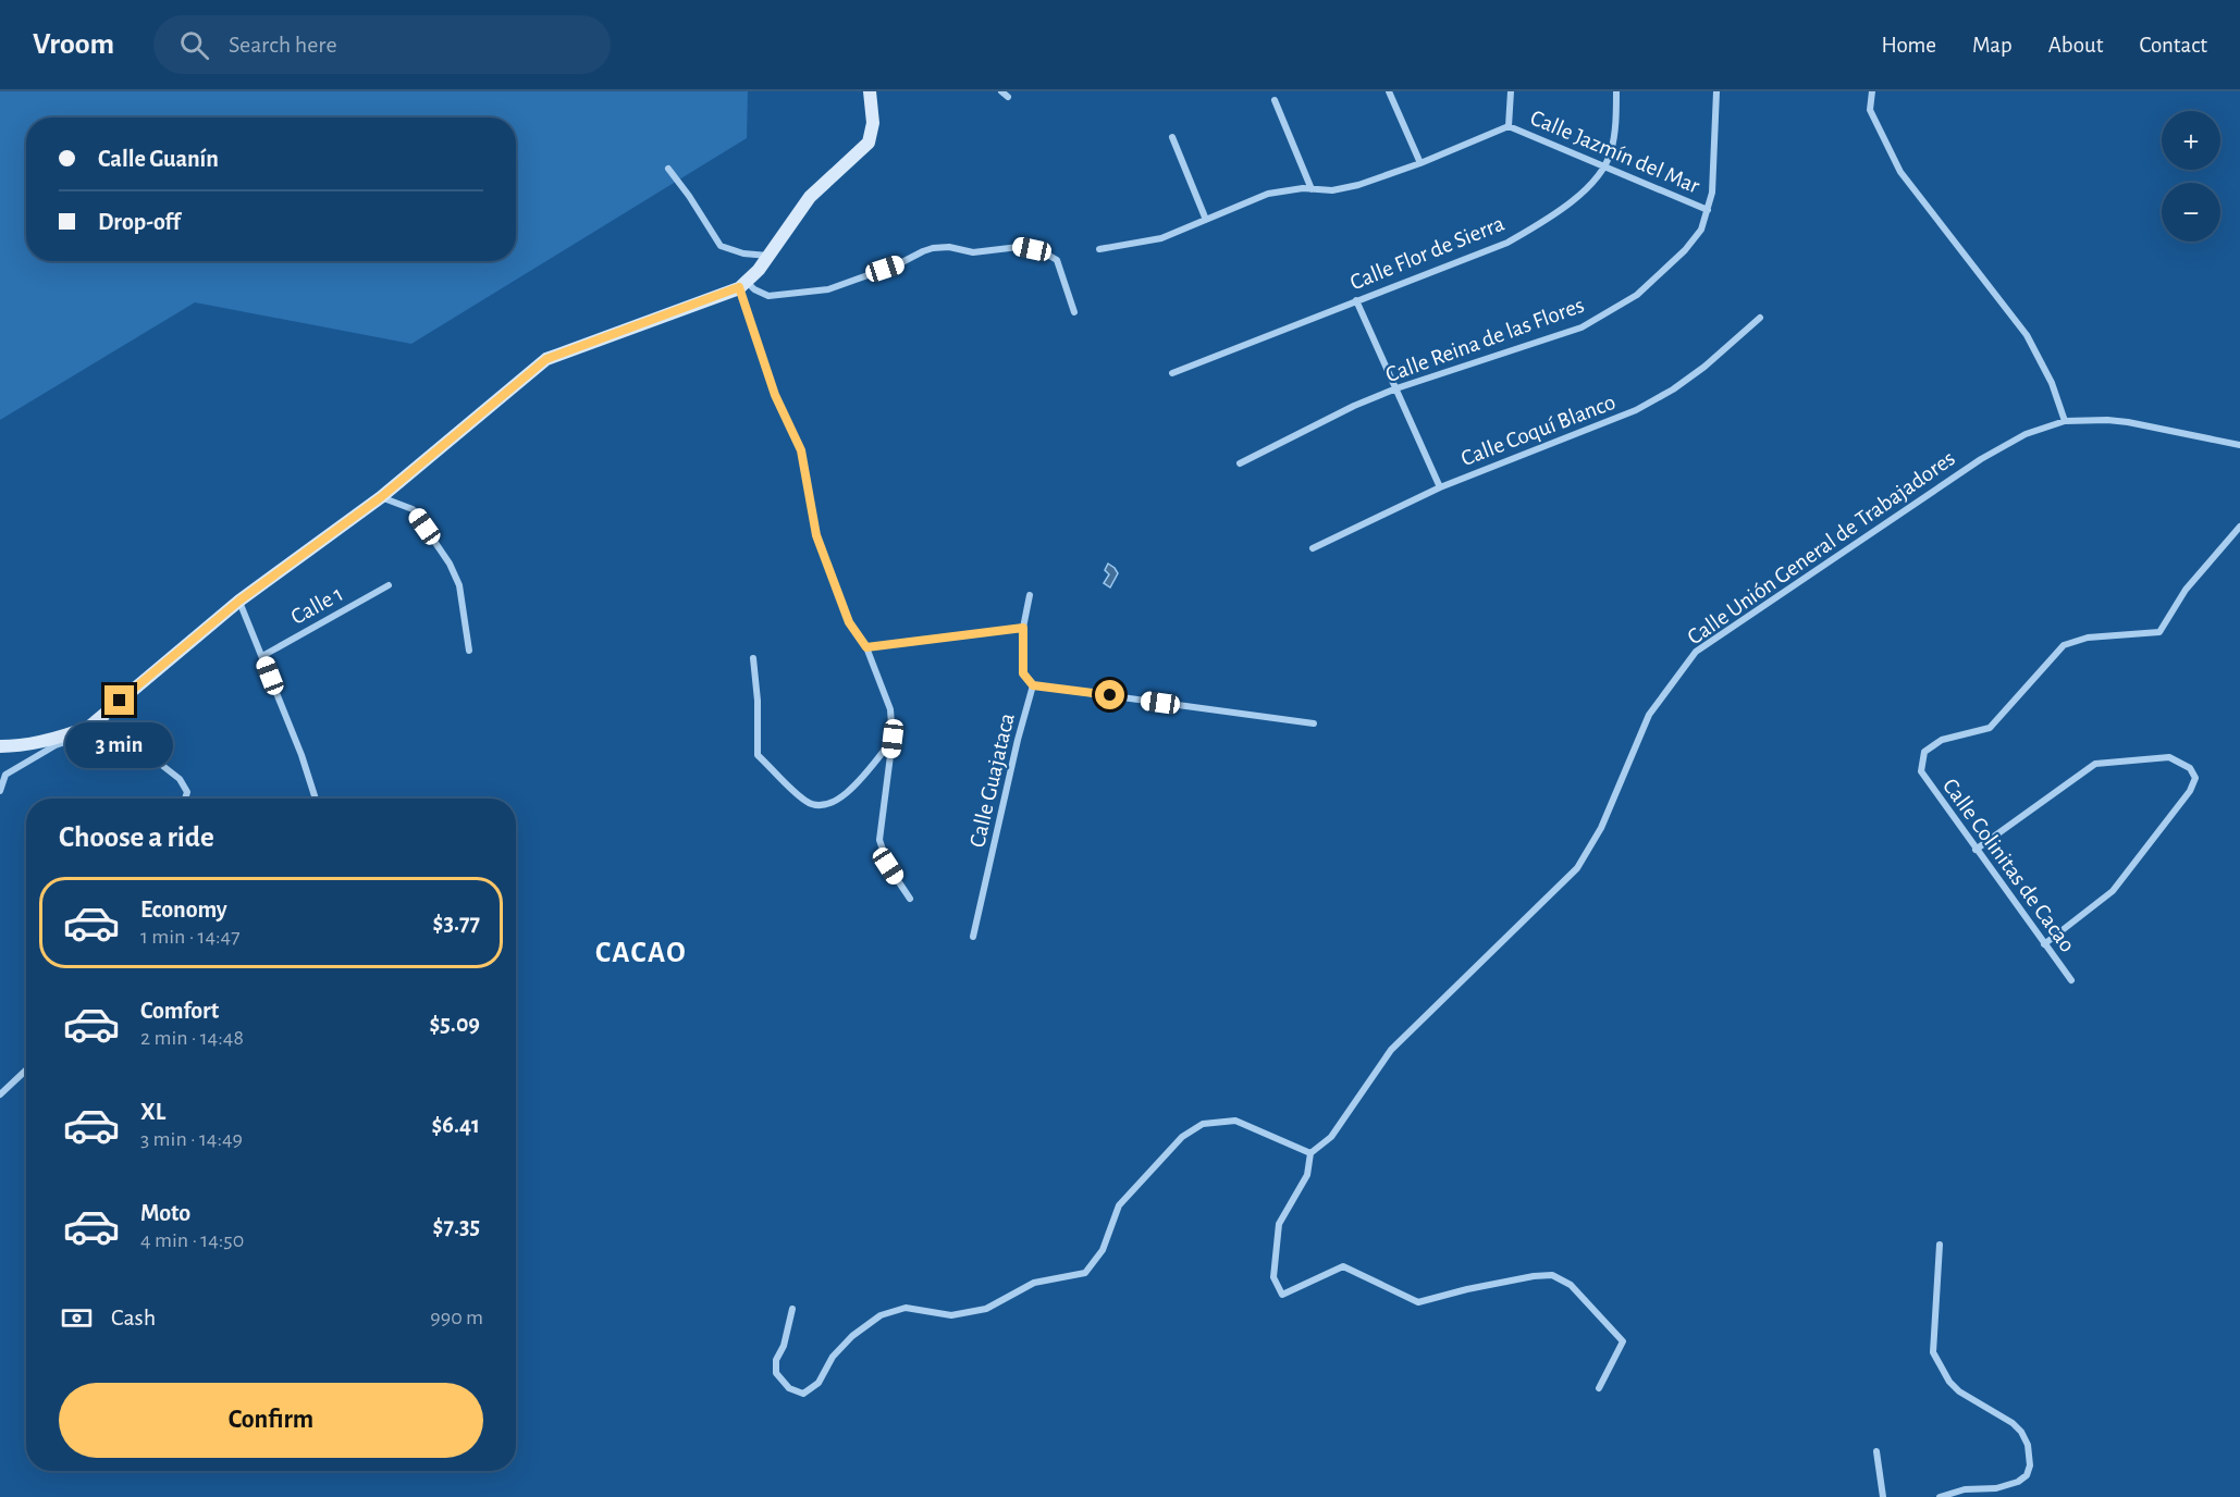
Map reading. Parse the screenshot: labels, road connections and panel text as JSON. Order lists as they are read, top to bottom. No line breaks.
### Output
{"streets":{"street":["Calle Jazmín del Mar","Calle Flor de Sierra","Calle Reina de las Flores","Calle Coquí Blanco","Calle Unión General de Trabajadores","Calle 1","Calle Guajataca","Calle Colinitas de Cacao"]},"crossings":[["Calle Jazmín del Mar","Calle Flor de Sierra"],["Calle Jazmín del Mar","Calle Reina de las Flores"]],"districts":["CACAO"],"page":{"header":"Vroom","search":"Search here","nav":["Home","Map","About","Contact"],"map_buttons":["+","−"],"banner":["Calle Guanín","Drop-off"],"bubble":"3 min","heading":"Choose a ride","list":[{"name":"Economy","note":"1 min · 14:47","value":"$3.77"},{"name":"Comfort","note":"2 min · 14:48","value":"$5.09"},{"name":"XL","note":"3 min · 14:49","value":"$6.41"},{"name":"Moto","note":"4 min · 14:50","value":"$7.35"}],"pay":["Cash","990 m"],"buttons":"Confirm"}}
